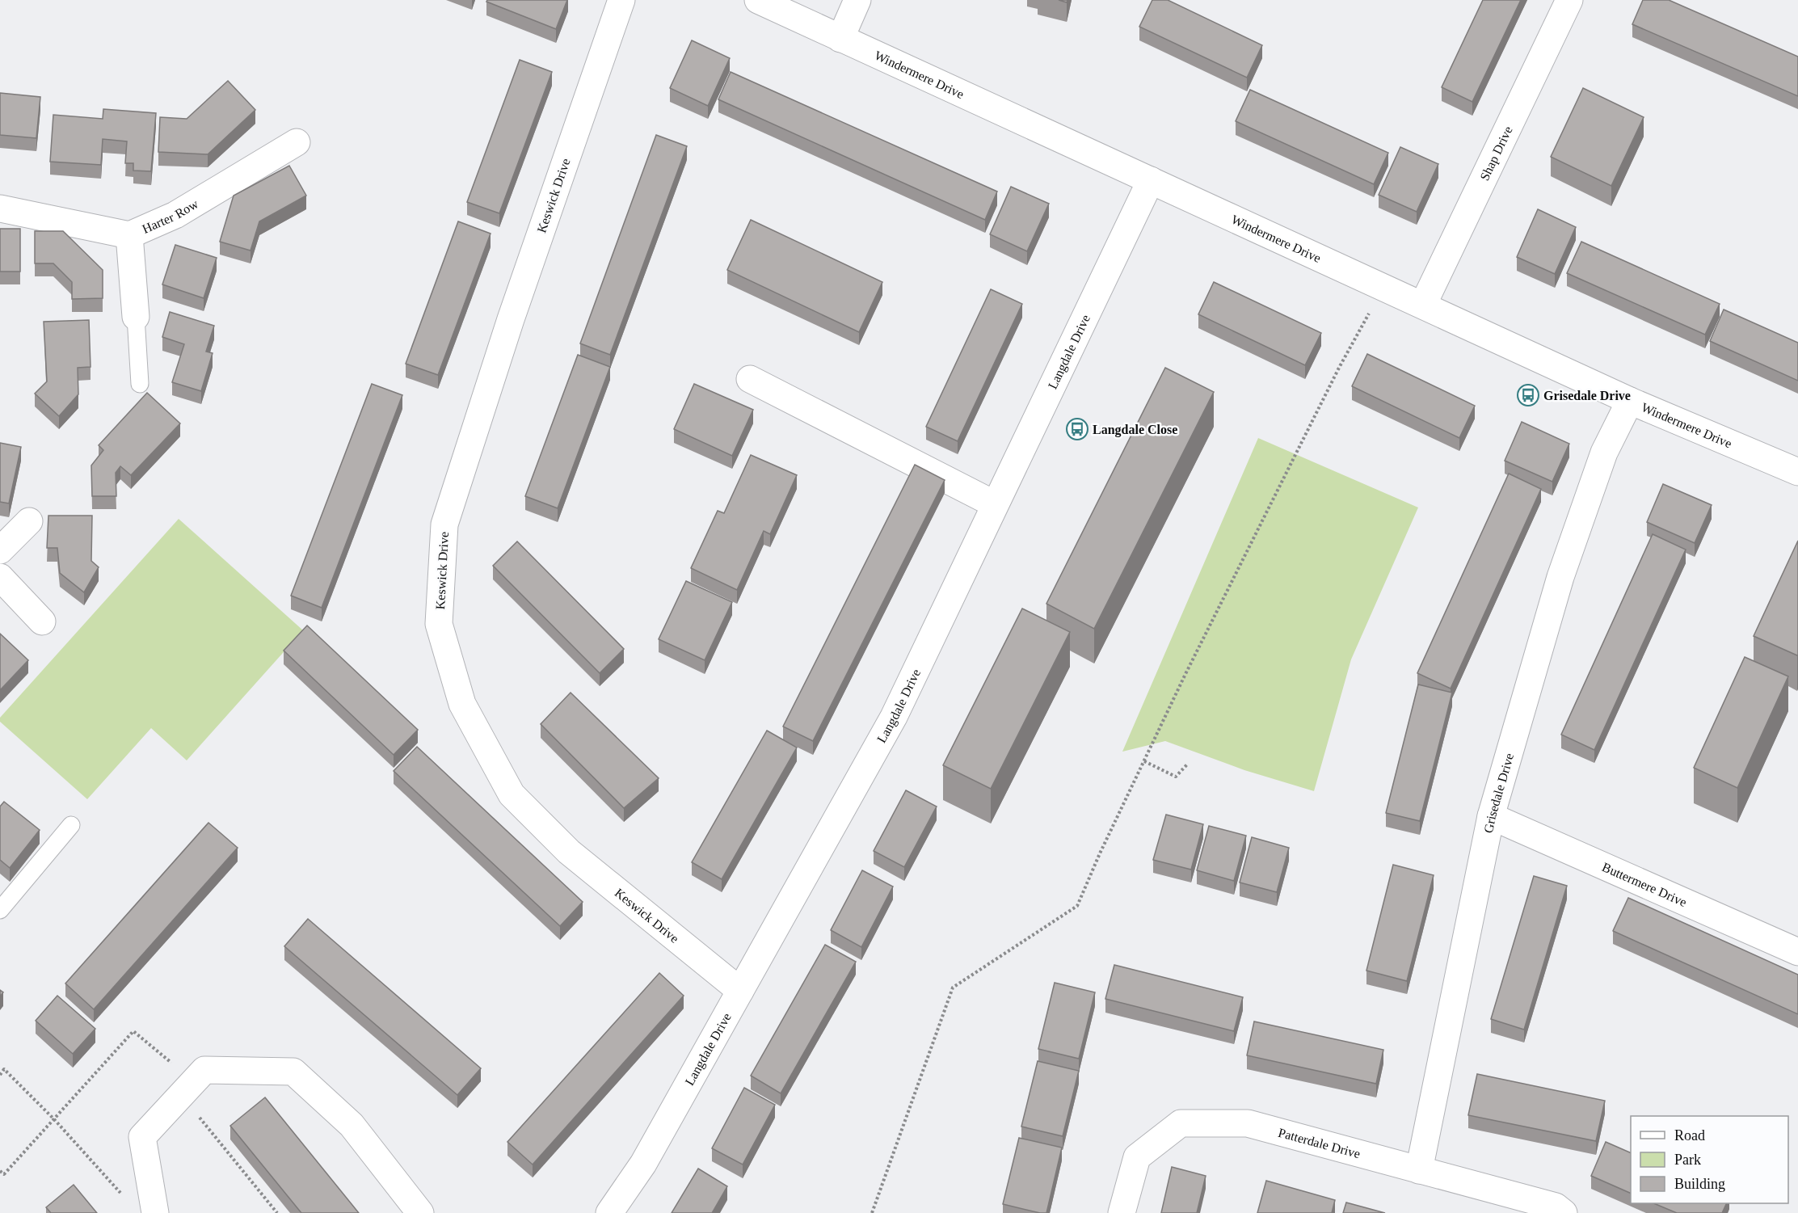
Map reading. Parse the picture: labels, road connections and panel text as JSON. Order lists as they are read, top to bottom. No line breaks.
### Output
{"streets":{"street":["Windermere Drive","Shap Drive","Keswick Drive","Harter Row","Langdale Drive","Grisedale Drive","Buttermere Drive","Patterdale Drive"]},"crossings":[["Windermere Drive","Shap Drive"],["Windermere Drive","Langdale Drive"],["Windermere Drive","Grisedale Drive"],["Keswick Drive","Langdale Drive"],["Grisedale Drive","Buttermere Drive"],["Grisedale Drive","Patterdale Drive"]],"places":{"bus stop":["Grisedale Drive","Langdale Close"]},"legend":["Road","Park","Building"]}
